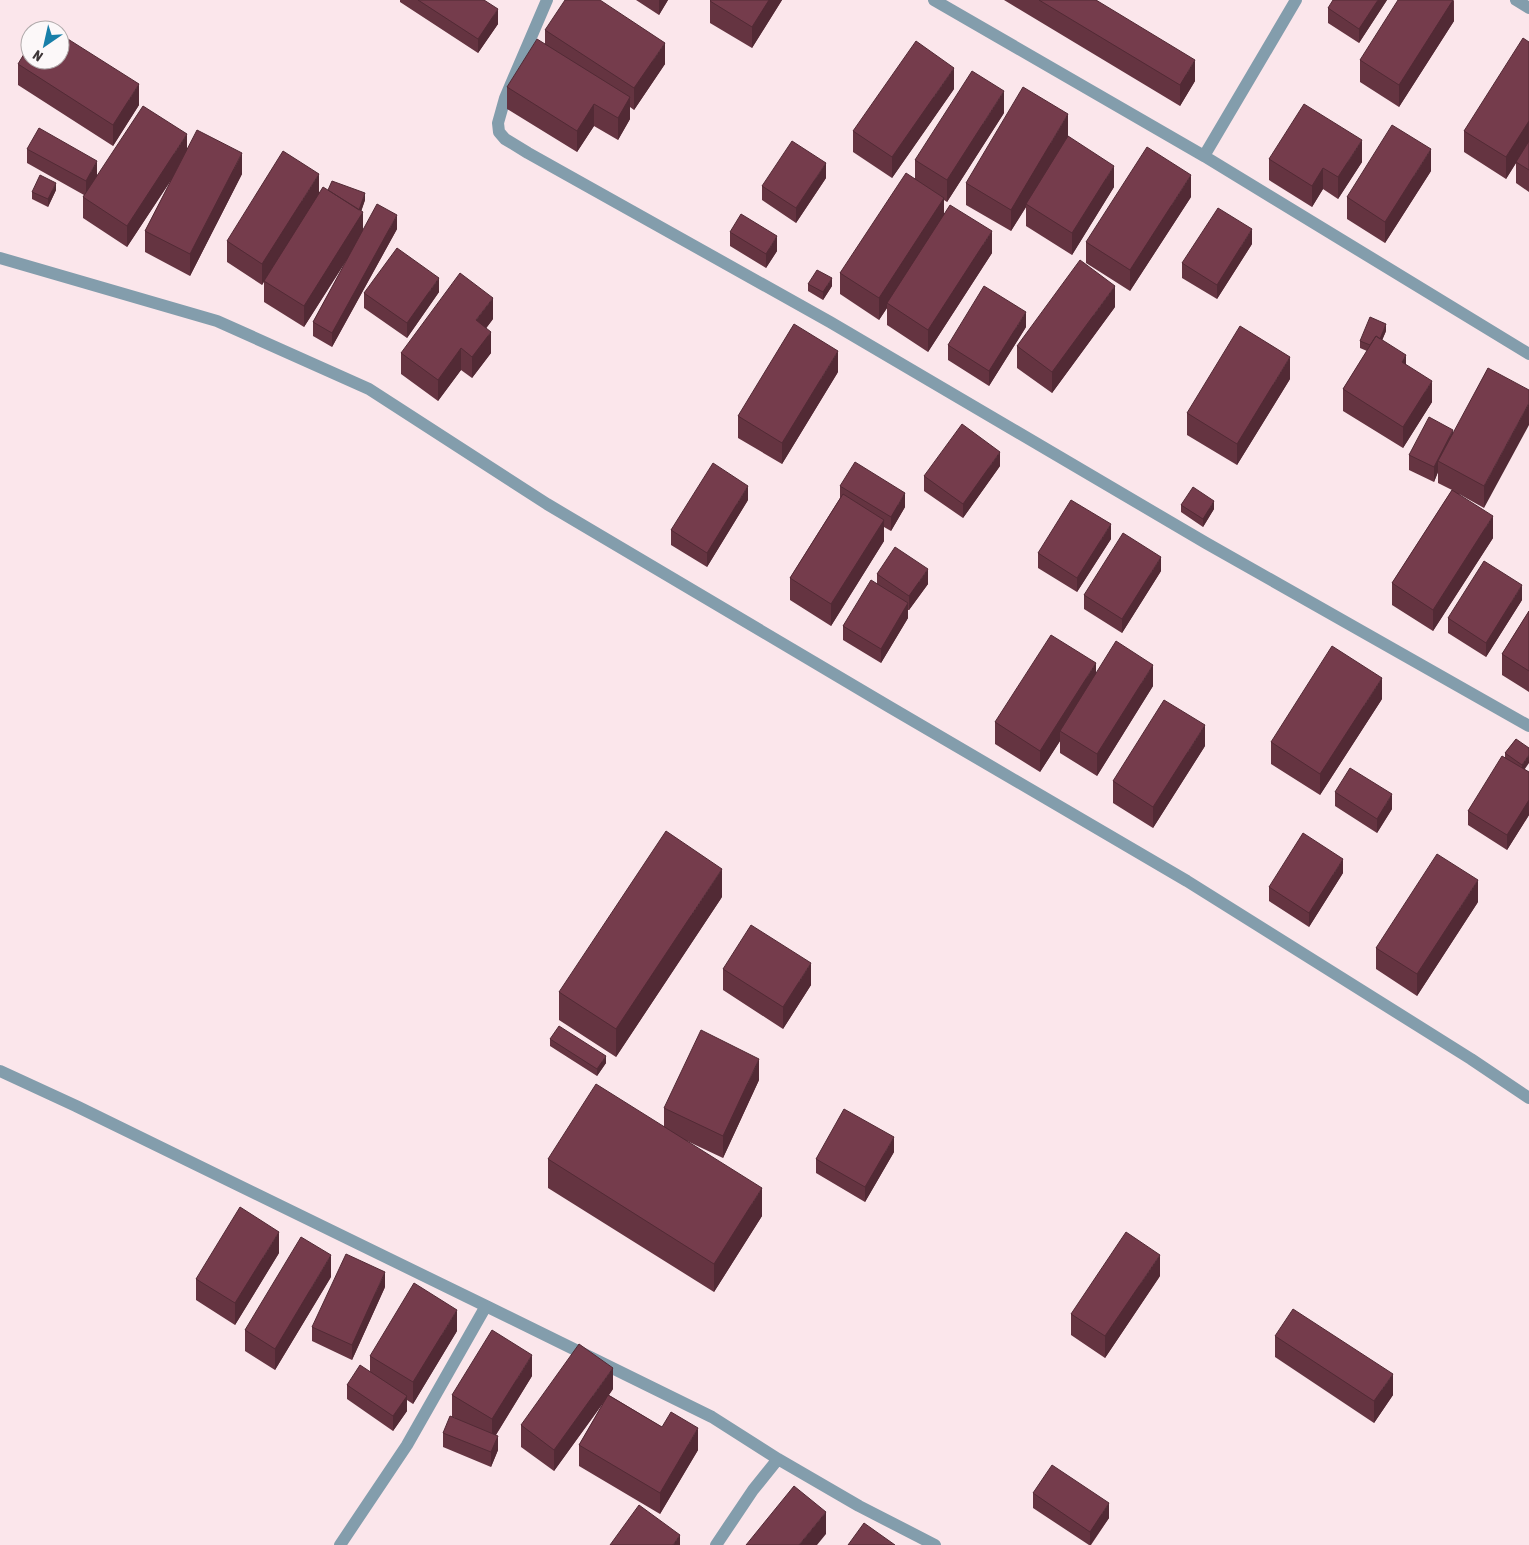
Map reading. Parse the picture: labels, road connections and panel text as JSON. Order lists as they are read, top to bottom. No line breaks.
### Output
{"north":"bottom left"}
